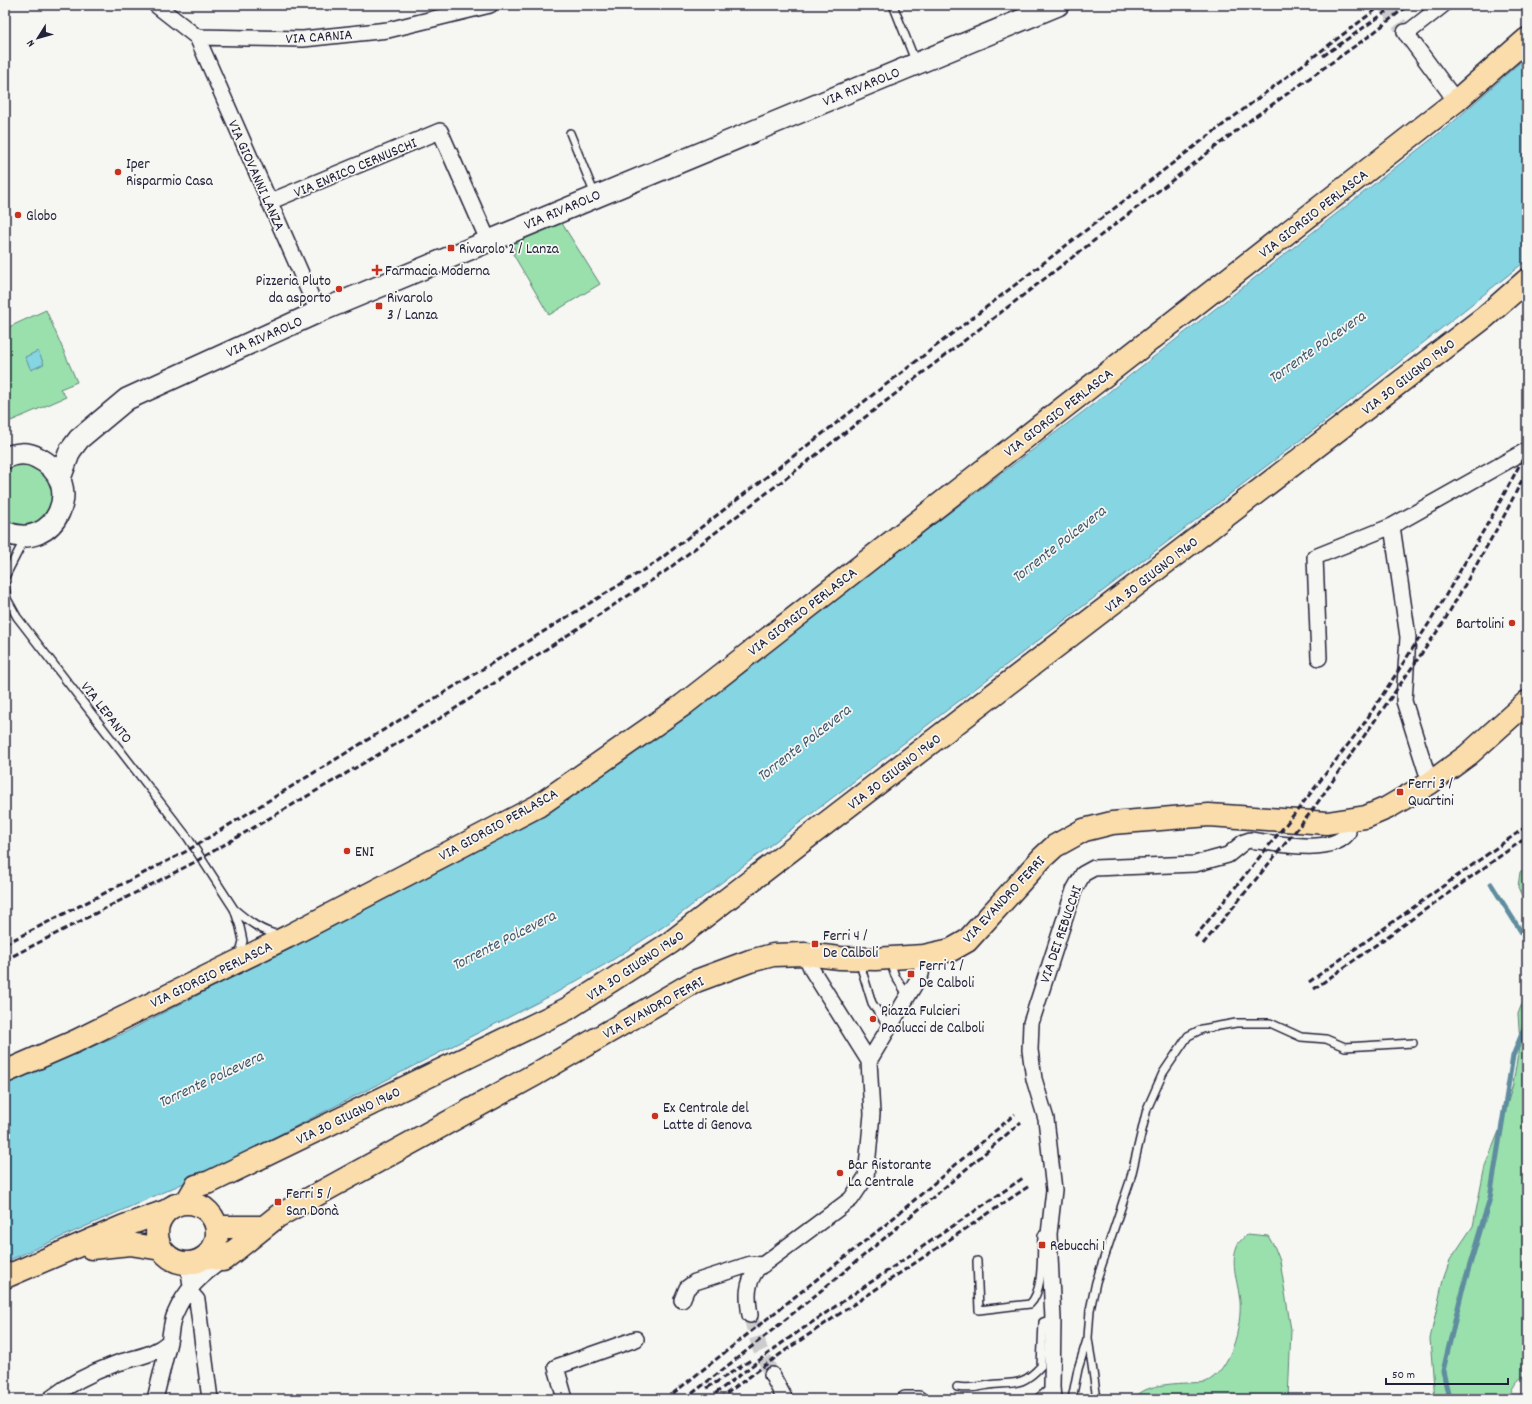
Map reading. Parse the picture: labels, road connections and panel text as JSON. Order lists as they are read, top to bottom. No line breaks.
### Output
{"streets":{"main road":["VIA RIVAROLO","VIA GIORGIO PERLASCA","VIA 30 GIUGNO 1960","VIA EVANDRO FERRI"],"street":["VIA CARNIA","VIA ENRICO CERNUSCHI","VIA GIOVANNI LANZA","VIA DEI REBUCCHI"],"lane":["VIA LEPANTO"]},"crossings":[["VIA CARNIA","VIA GIOVANNI LANZA"],["VIA RIVAROLO","VIA ENRICO CERNUSCHI"],["VIA RIVAROLO","VIA GIOVANNI LANZA"],["VIA ENRICO CERNUSCHI","VIA GIOVANNI LANZA"],["VIA 30 GIUGNO 1960","VIA EVANDRO FERRI"],["VIA EVANDRO FERRI","VIA DEI REBUCCHI"]],"water":["Torrente Polcevera"],"places":{"other":["Iper Risparmio Casa","Globo","Pizzeria Pluto da asporto","Bartolini","ENI","Piazza Fulcieri Paolucci de Calboli","Ex Centrale del Latte di Genova","Bar Ristorante La Centrale"],"transit":["Rivarolo 2 / Lanza","Rivarolo 3 / Lanza","Ferri 3 / Quartini","Ferri 4 / De Calboli","Ferri 2 / De Calboli","Ferri 5 / San Donà","Rebucchi 1"],"health":["Farmacia Moderna"]},"scale_bar":"50 m","north":"bottom left"}
